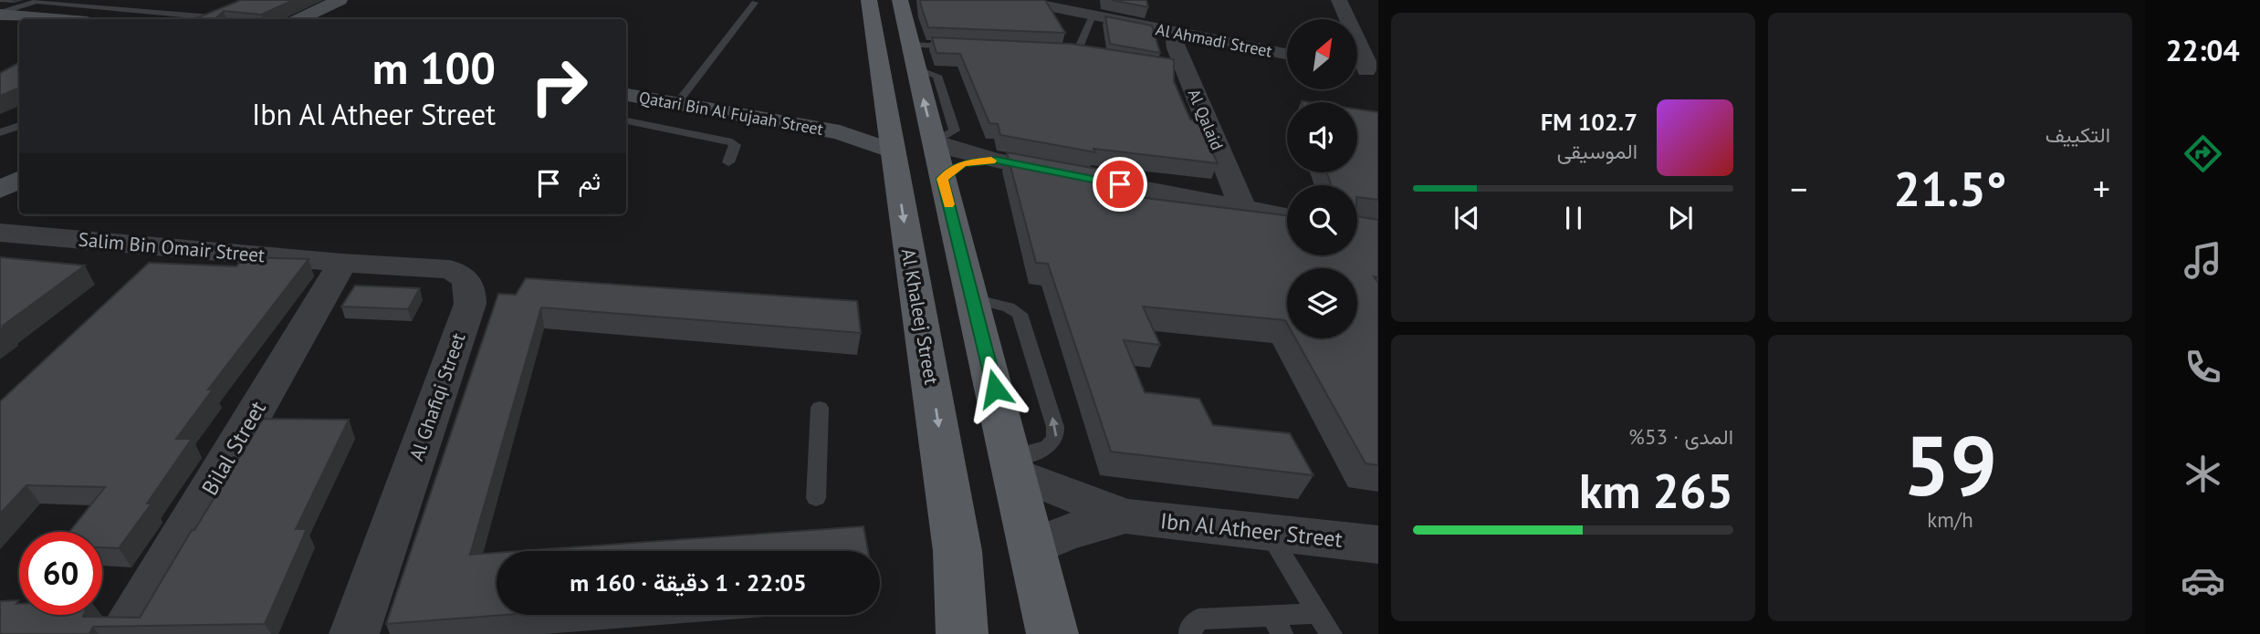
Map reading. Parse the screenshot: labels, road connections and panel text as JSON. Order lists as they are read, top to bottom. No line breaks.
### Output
{"streets":{"main road":["Al Khaleej Street"],"street":["Al Ahmadi Street","Qatari Bin Al Fujaah Street","Al Qalaid","Salim Bin Omair Street","Al Ghafiqi Street","Bilal Street","Ibn Al Atheer Street"]},"crossings":[["Al Ahmadi Street","Al Qalaid"],["Qatari Bin Al Fujaah Street","Al Khaleej Street"],["Salim Bin Omair Street","Al Ghafiqi Street"],["Salim Bin Omair Street","Bilal Street"],["Al Ghafiqi Street","Bilal Street"]],"north":"top right","page":{"tabs":"22:04","tile":["التكييف",["59","km/h"],["المدى · 53%","265 km"]],"turn":["100 m","Ibn Al Atheer Street"],"song":["102.7 FM","الموسيقى"],"then":"ثم","heat":["−","21.5°","+"],"limit":"60","trip":"22:05 · 1 دقيقة · 160 m"}}
